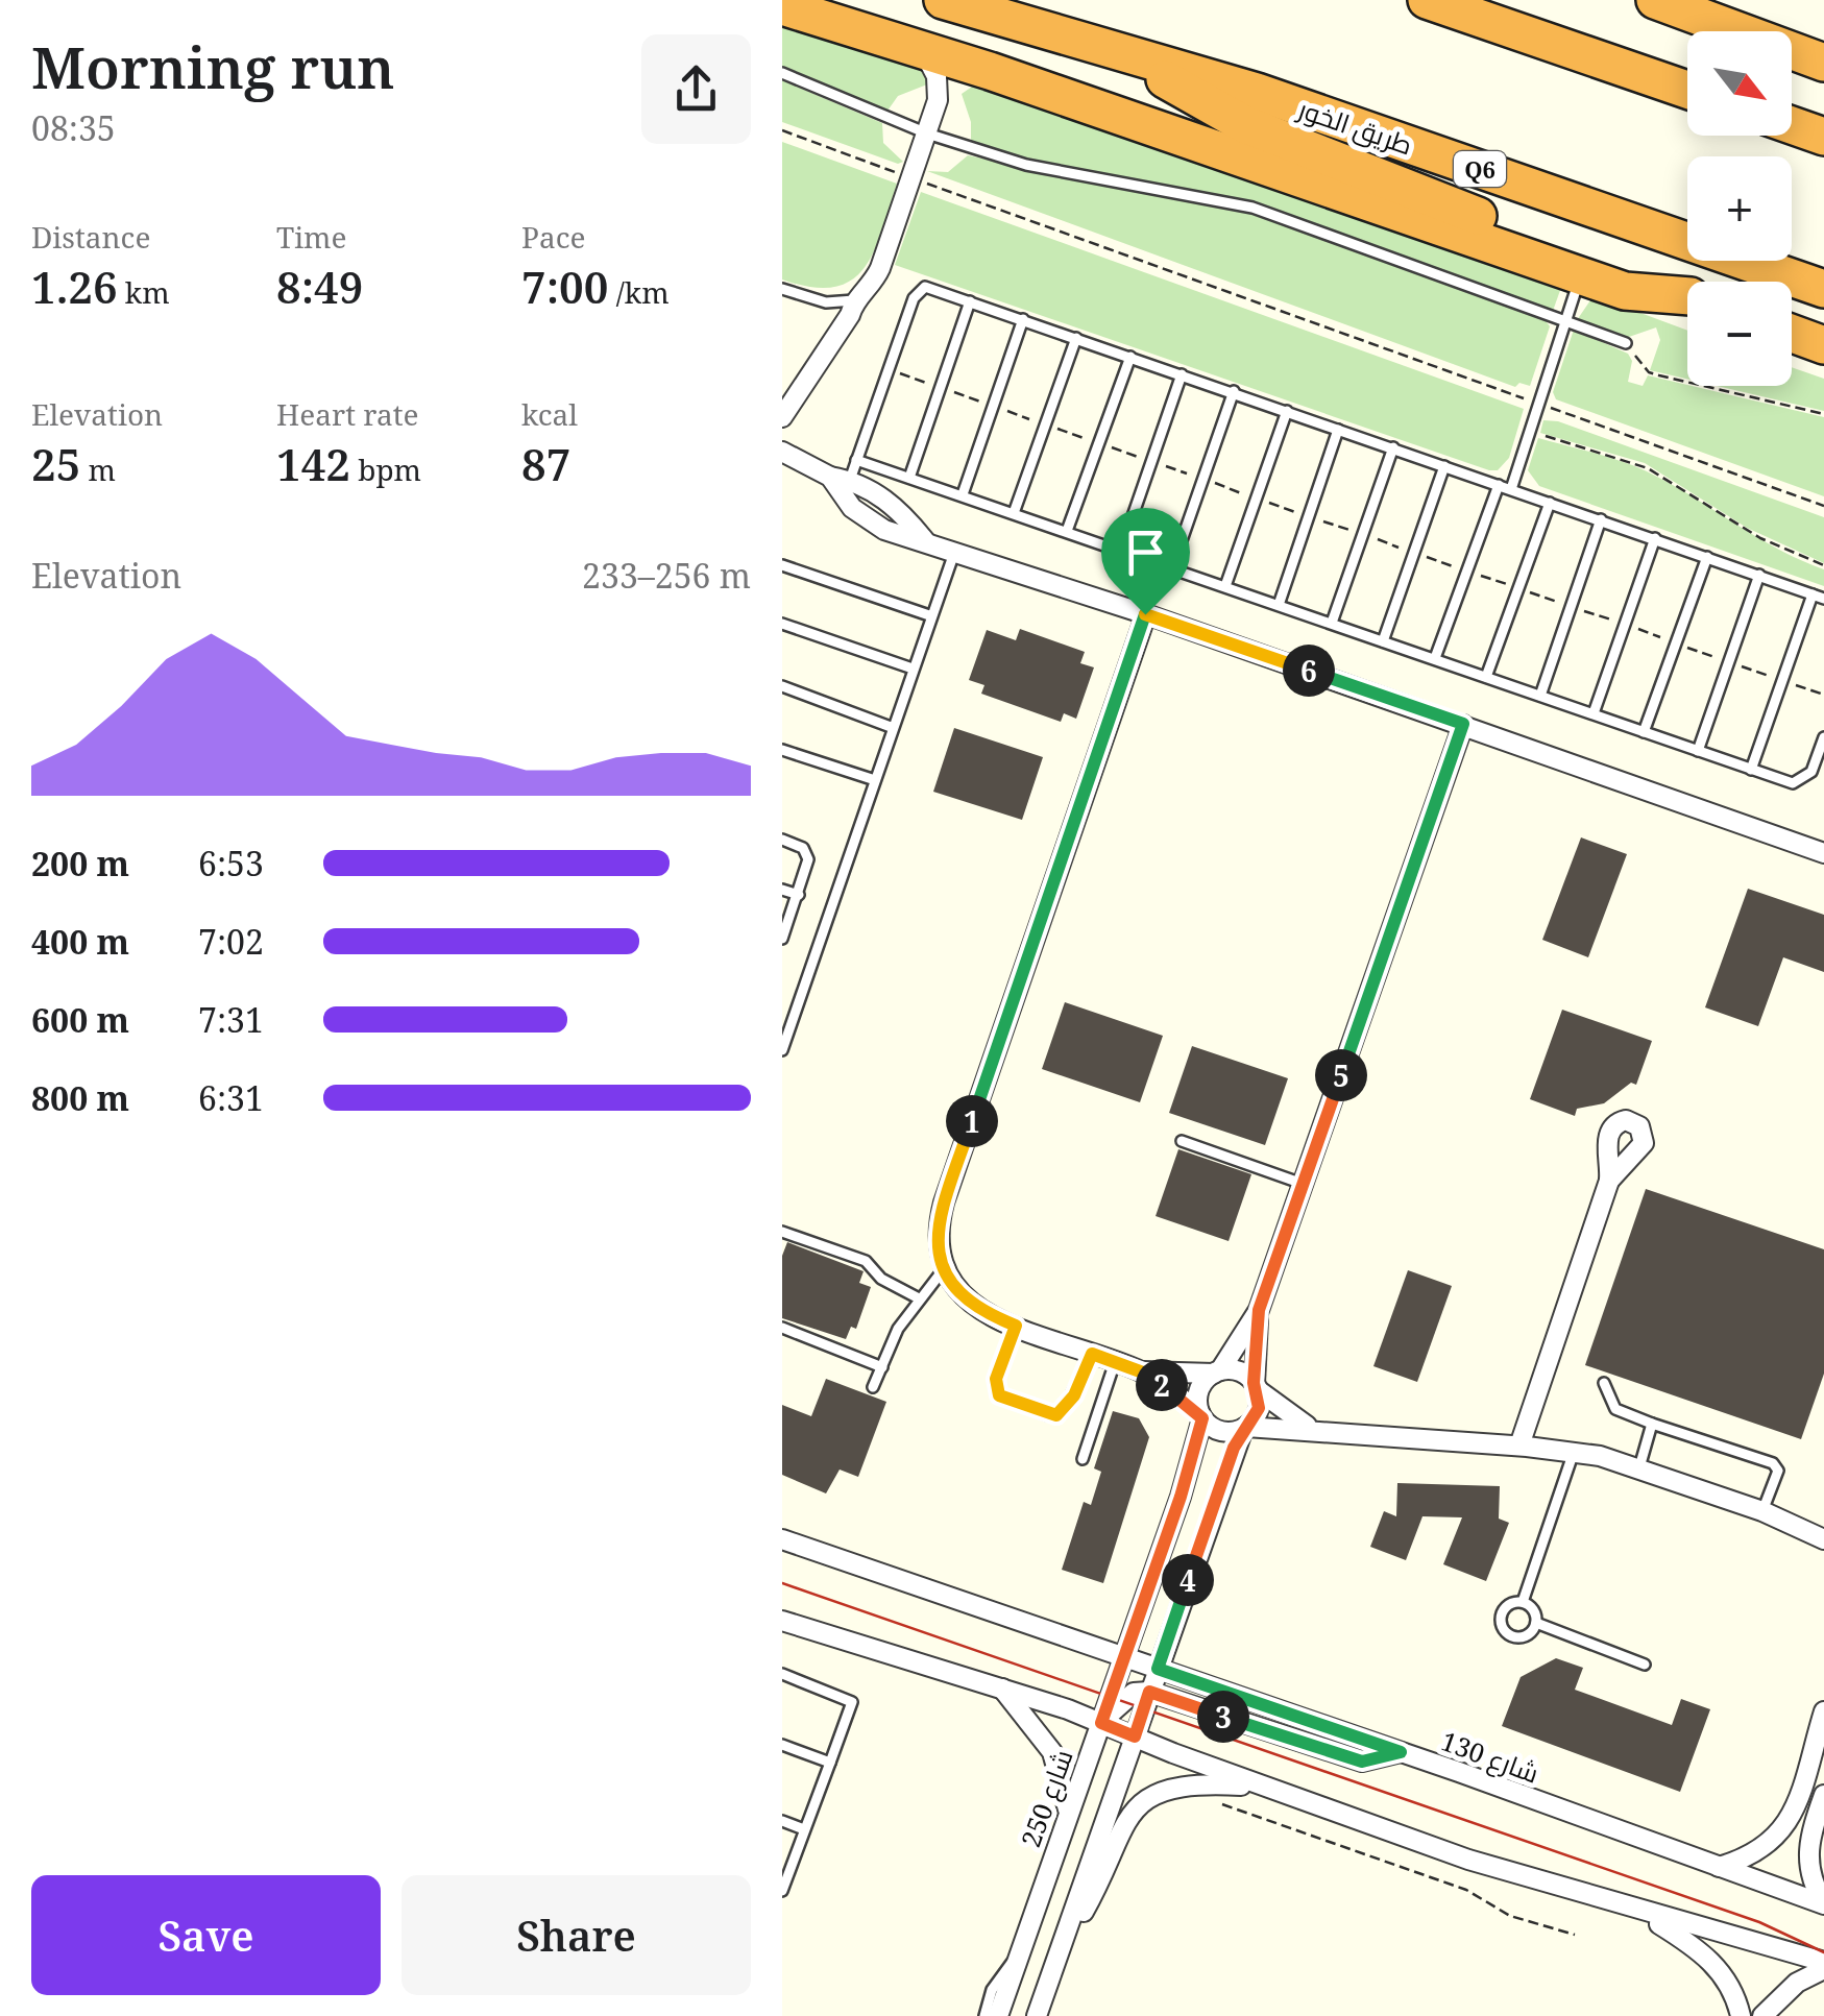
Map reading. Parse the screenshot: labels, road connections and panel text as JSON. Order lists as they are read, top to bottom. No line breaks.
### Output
{"streets":{"highway":["طريق الخور","Q6"],"street":["شارع 130","شارع 250"]},"crossings":[["شارع 130","شارع 250"]],"north":"bottom right","page":{"heading":["Morning run","08:35"],"map_buttons":["+","−"],"stats":[["Distance","1.26 km"],["Time","8:49"],["Pace","7:00 /km"],["Elevation","25 m"],["Heart rate","142 bpm"],["kcal","87"]],"chart":["Elevation","233–256 m"],"pins":["6","5","1","2","4","3"],"list":[{"name":"200 m","note":"6:53"},{"name":"400 m","note":"7:02"},{"name":"600 m","note":"7:31"},{"name":"800 m","note":"6:31"}],"buttons":["Save","Share"]}}
